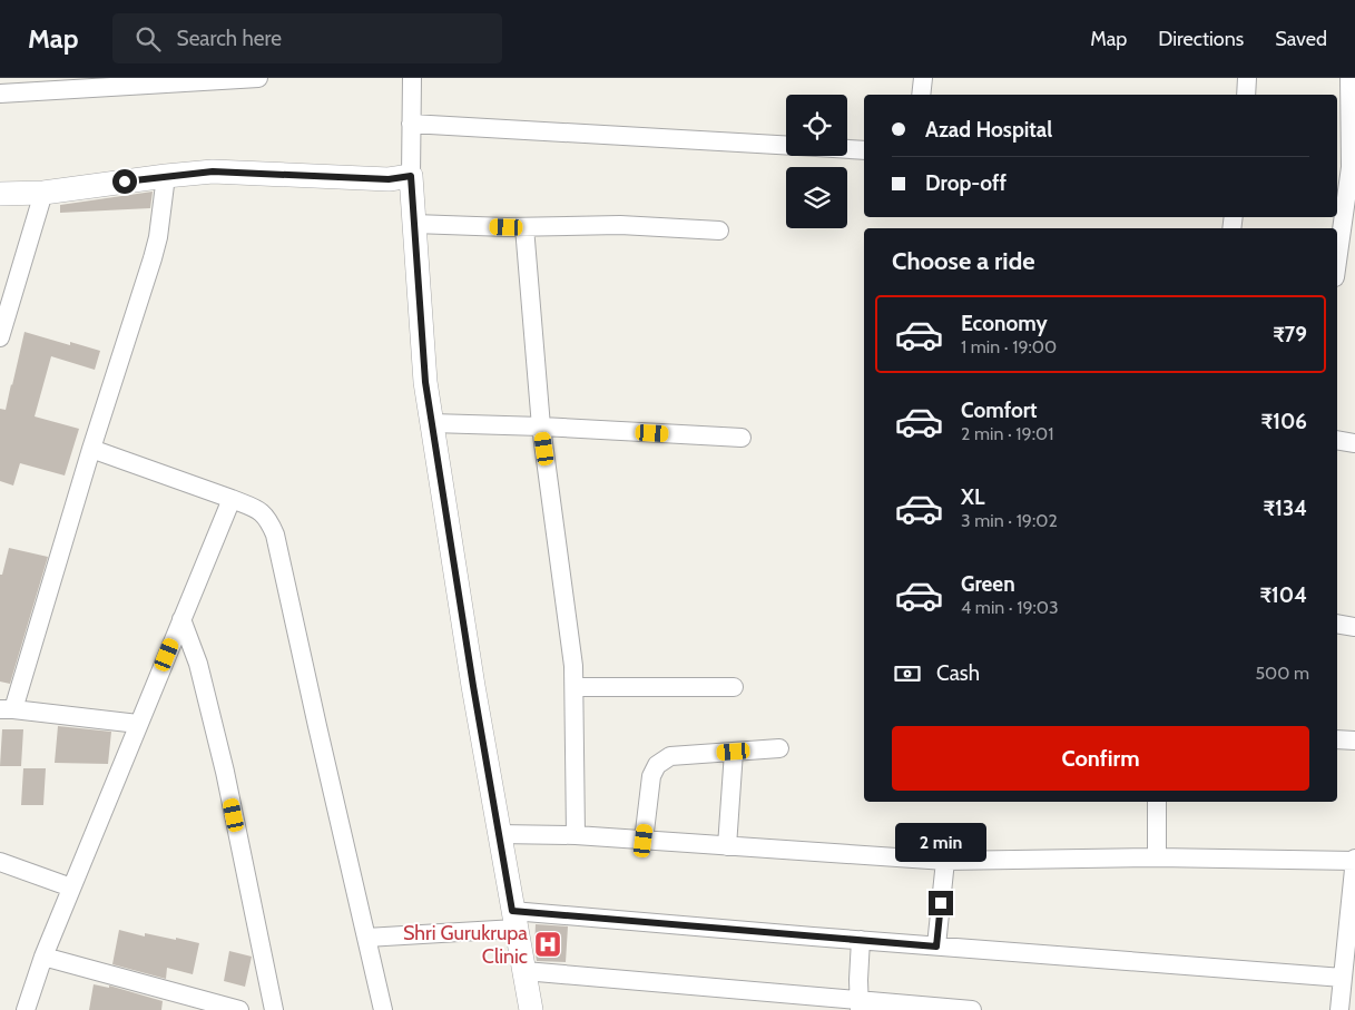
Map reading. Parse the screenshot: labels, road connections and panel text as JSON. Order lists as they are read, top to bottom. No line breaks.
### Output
{"places":{"hospital":["Shri Gurukrupa Clinic"]},"page":{"header":"Map","search":"Search here","nav":["Map","Directions","Saved"],"banner":["Azad Hospital","Drop-off"],"heading":"Choose a ride","list":[{"name":"Economy","note":"1 min · 19:00","value":"₹79"},{"name":"Comfort","note":"2 min · 19:01","value":"₹106"},{"name":"XL","note":"3 min · 19:02","value":"₹134"},{"name":"Green","note":"4 min · 19:03","value":"₹104"}],"pay":["Cash","500 m"],"buttons":"Confirm","bubble":"2 min"}}
